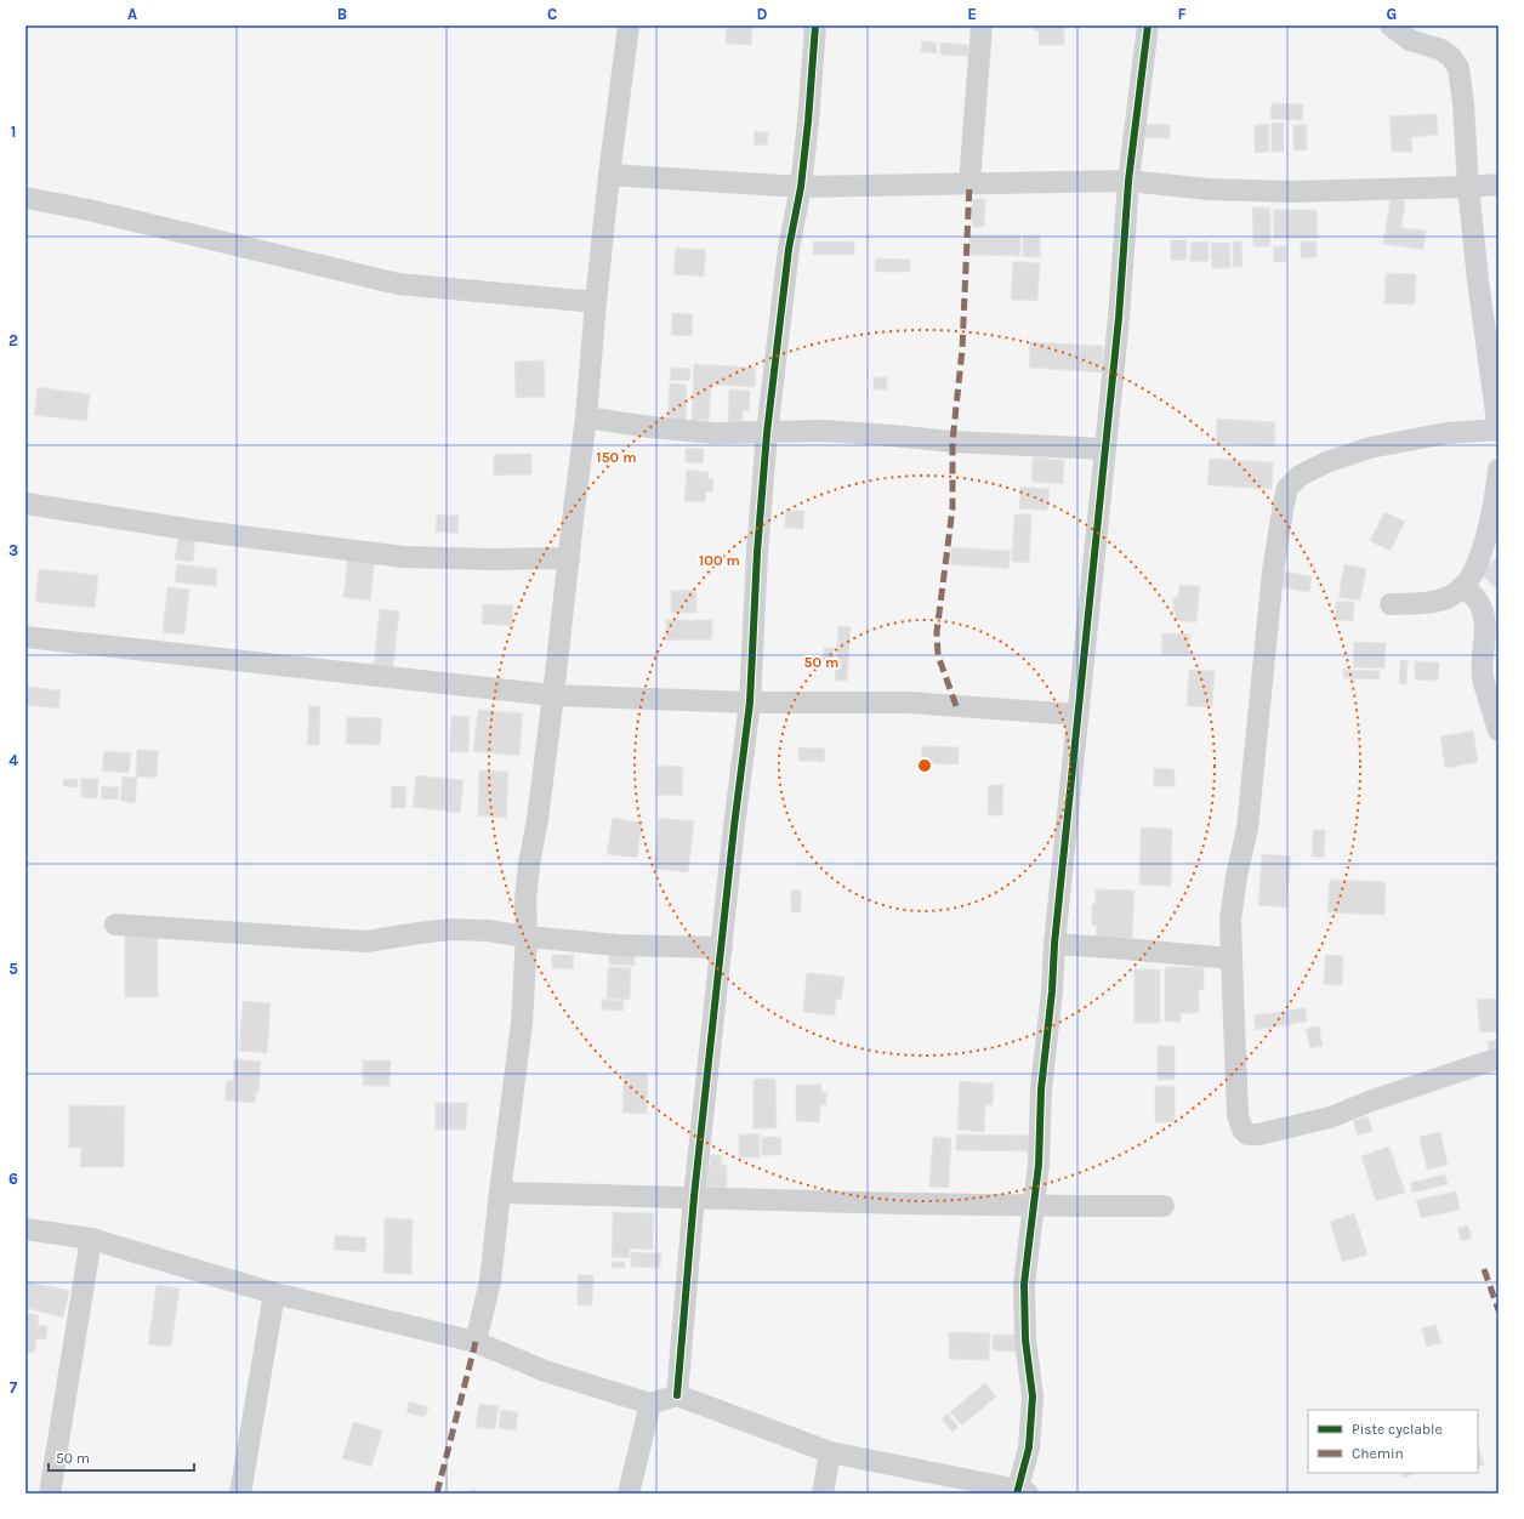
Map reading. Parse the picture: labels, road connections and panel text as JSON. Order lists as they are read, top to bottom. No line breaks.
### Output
{"legend":["Piste cyclable","Chemin"],"scale_bar":"50 m","grid":{"columns":["A","B","C","D","E","F","G"],"rows":["1","2","3","4","5","6","7"]},"rings":["150 m","100 m","50 m"]}
